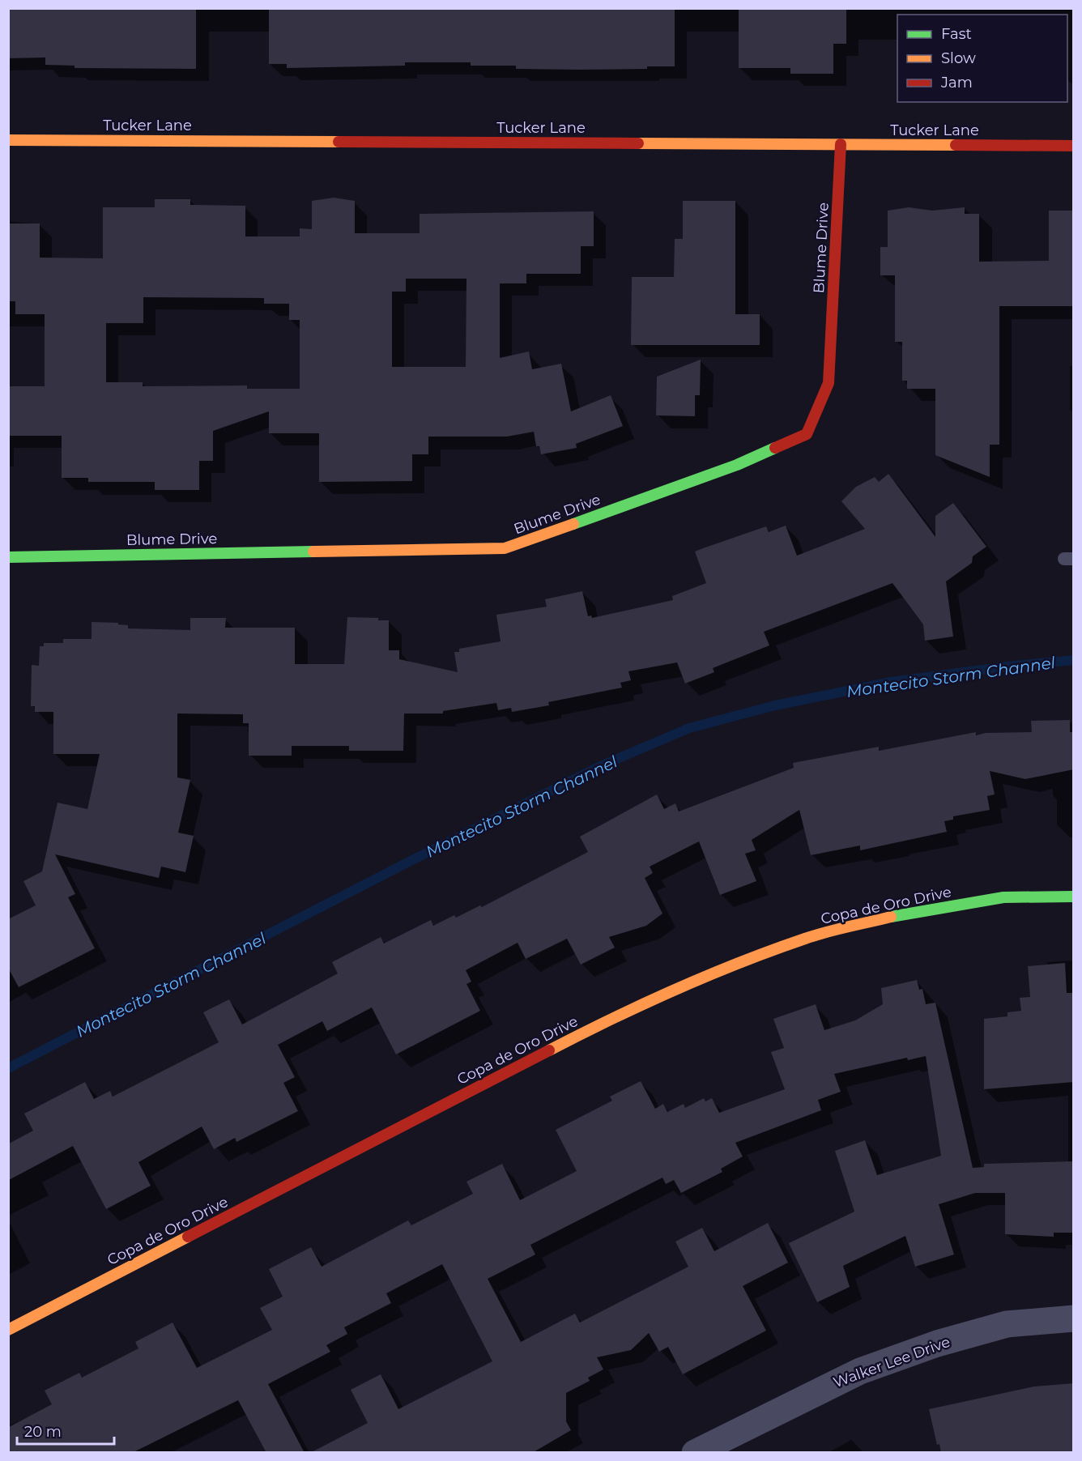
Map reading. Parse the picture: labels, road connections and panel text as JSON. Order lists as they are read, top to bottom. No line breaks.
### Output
{"streets":{"street":["Tucker Lane","Blume Drive","Copa de Oro Drive","Walker Lee Drive"]},"crossings":[["Tucker Lane","Blume Drive"]],"water":["Montecito Storm Channel"],"legend":["Fast","Slow","Jam"],"scale_bar":"20 m"}
